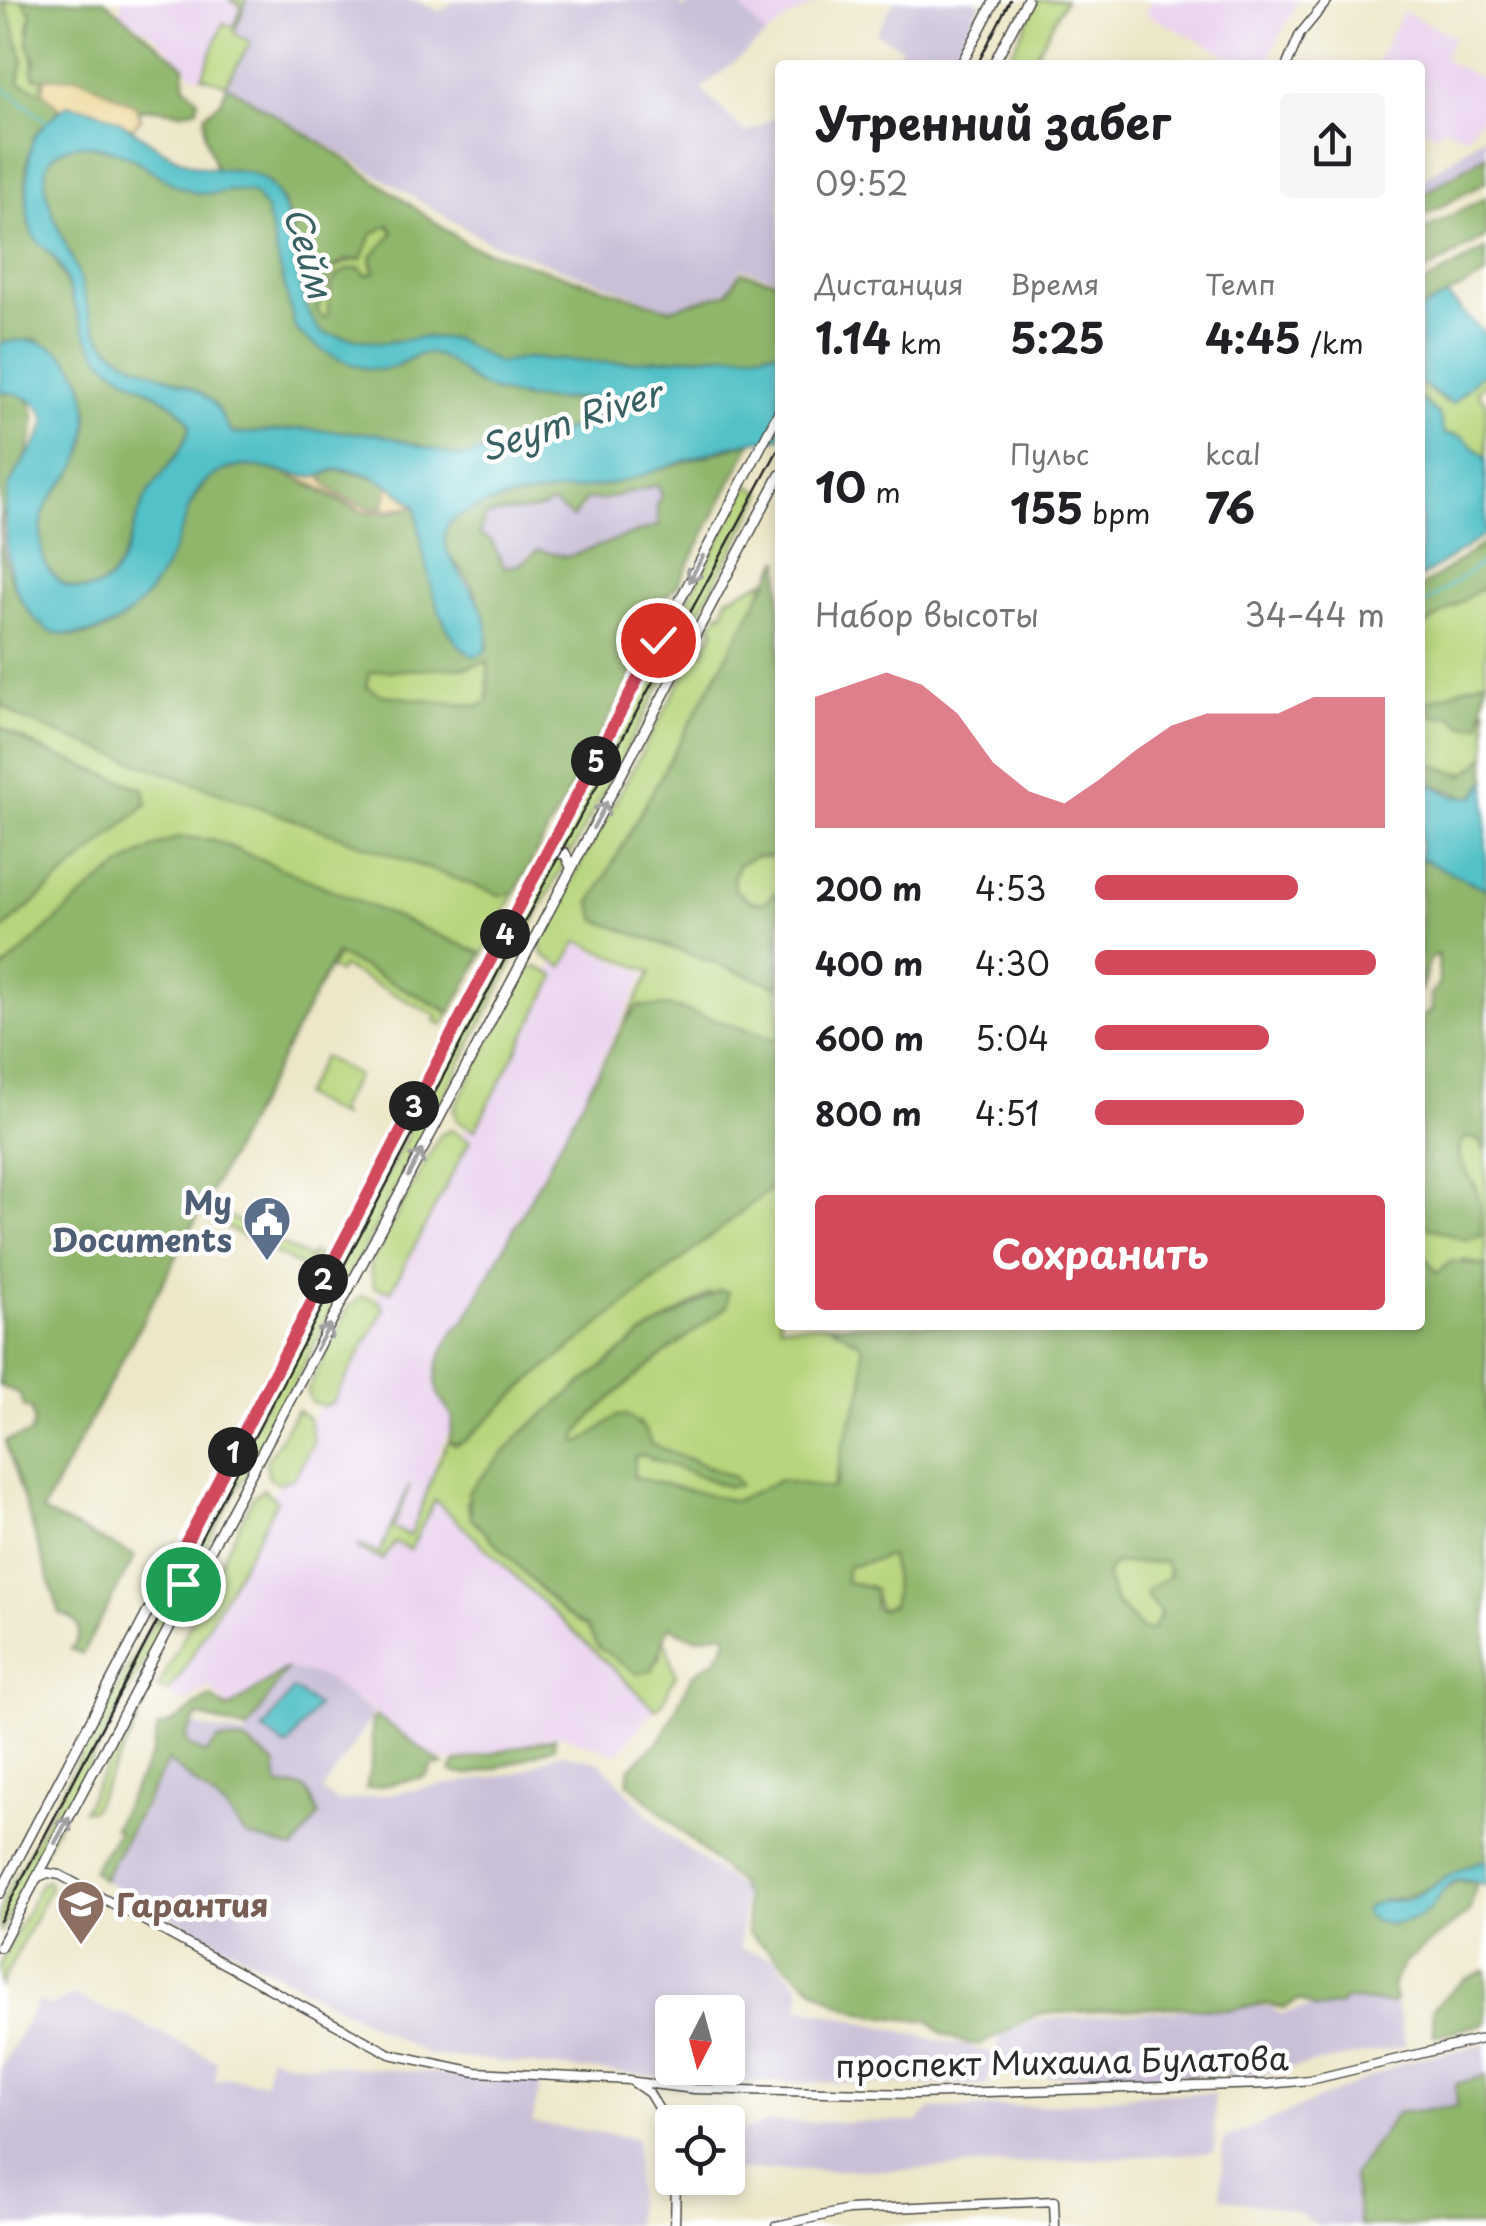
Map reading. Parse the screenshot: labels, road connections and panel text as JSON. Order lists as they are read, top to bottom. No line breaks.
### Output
{"streets":{"street":["проспект Михаила Булатова"]},"water":["Сейм","Seym River"],"places":{"public building":["My Documents"],"school or university":["Гарантия"]},"north":"bottom","page":{"heading":["Утренний забег","09:52"],"stats":[["Дистанция","1.14 km"],["Время","5:25"],["Темп","4:45 /km"],["10 m"],["Пульс","155 bpm"],["kcal","76"]],"chart":["Набор высоты","34–44 m"],"pins":["5","4","3","2","1"],"list":[{"name":"200 m","note":"4:53"},{"name":"400 m","note":"4:30"},{"name":"600 m","note":"5:04"},{"name":"800 m","note":"4:51"}],"buttons":"Сохранить"}}
